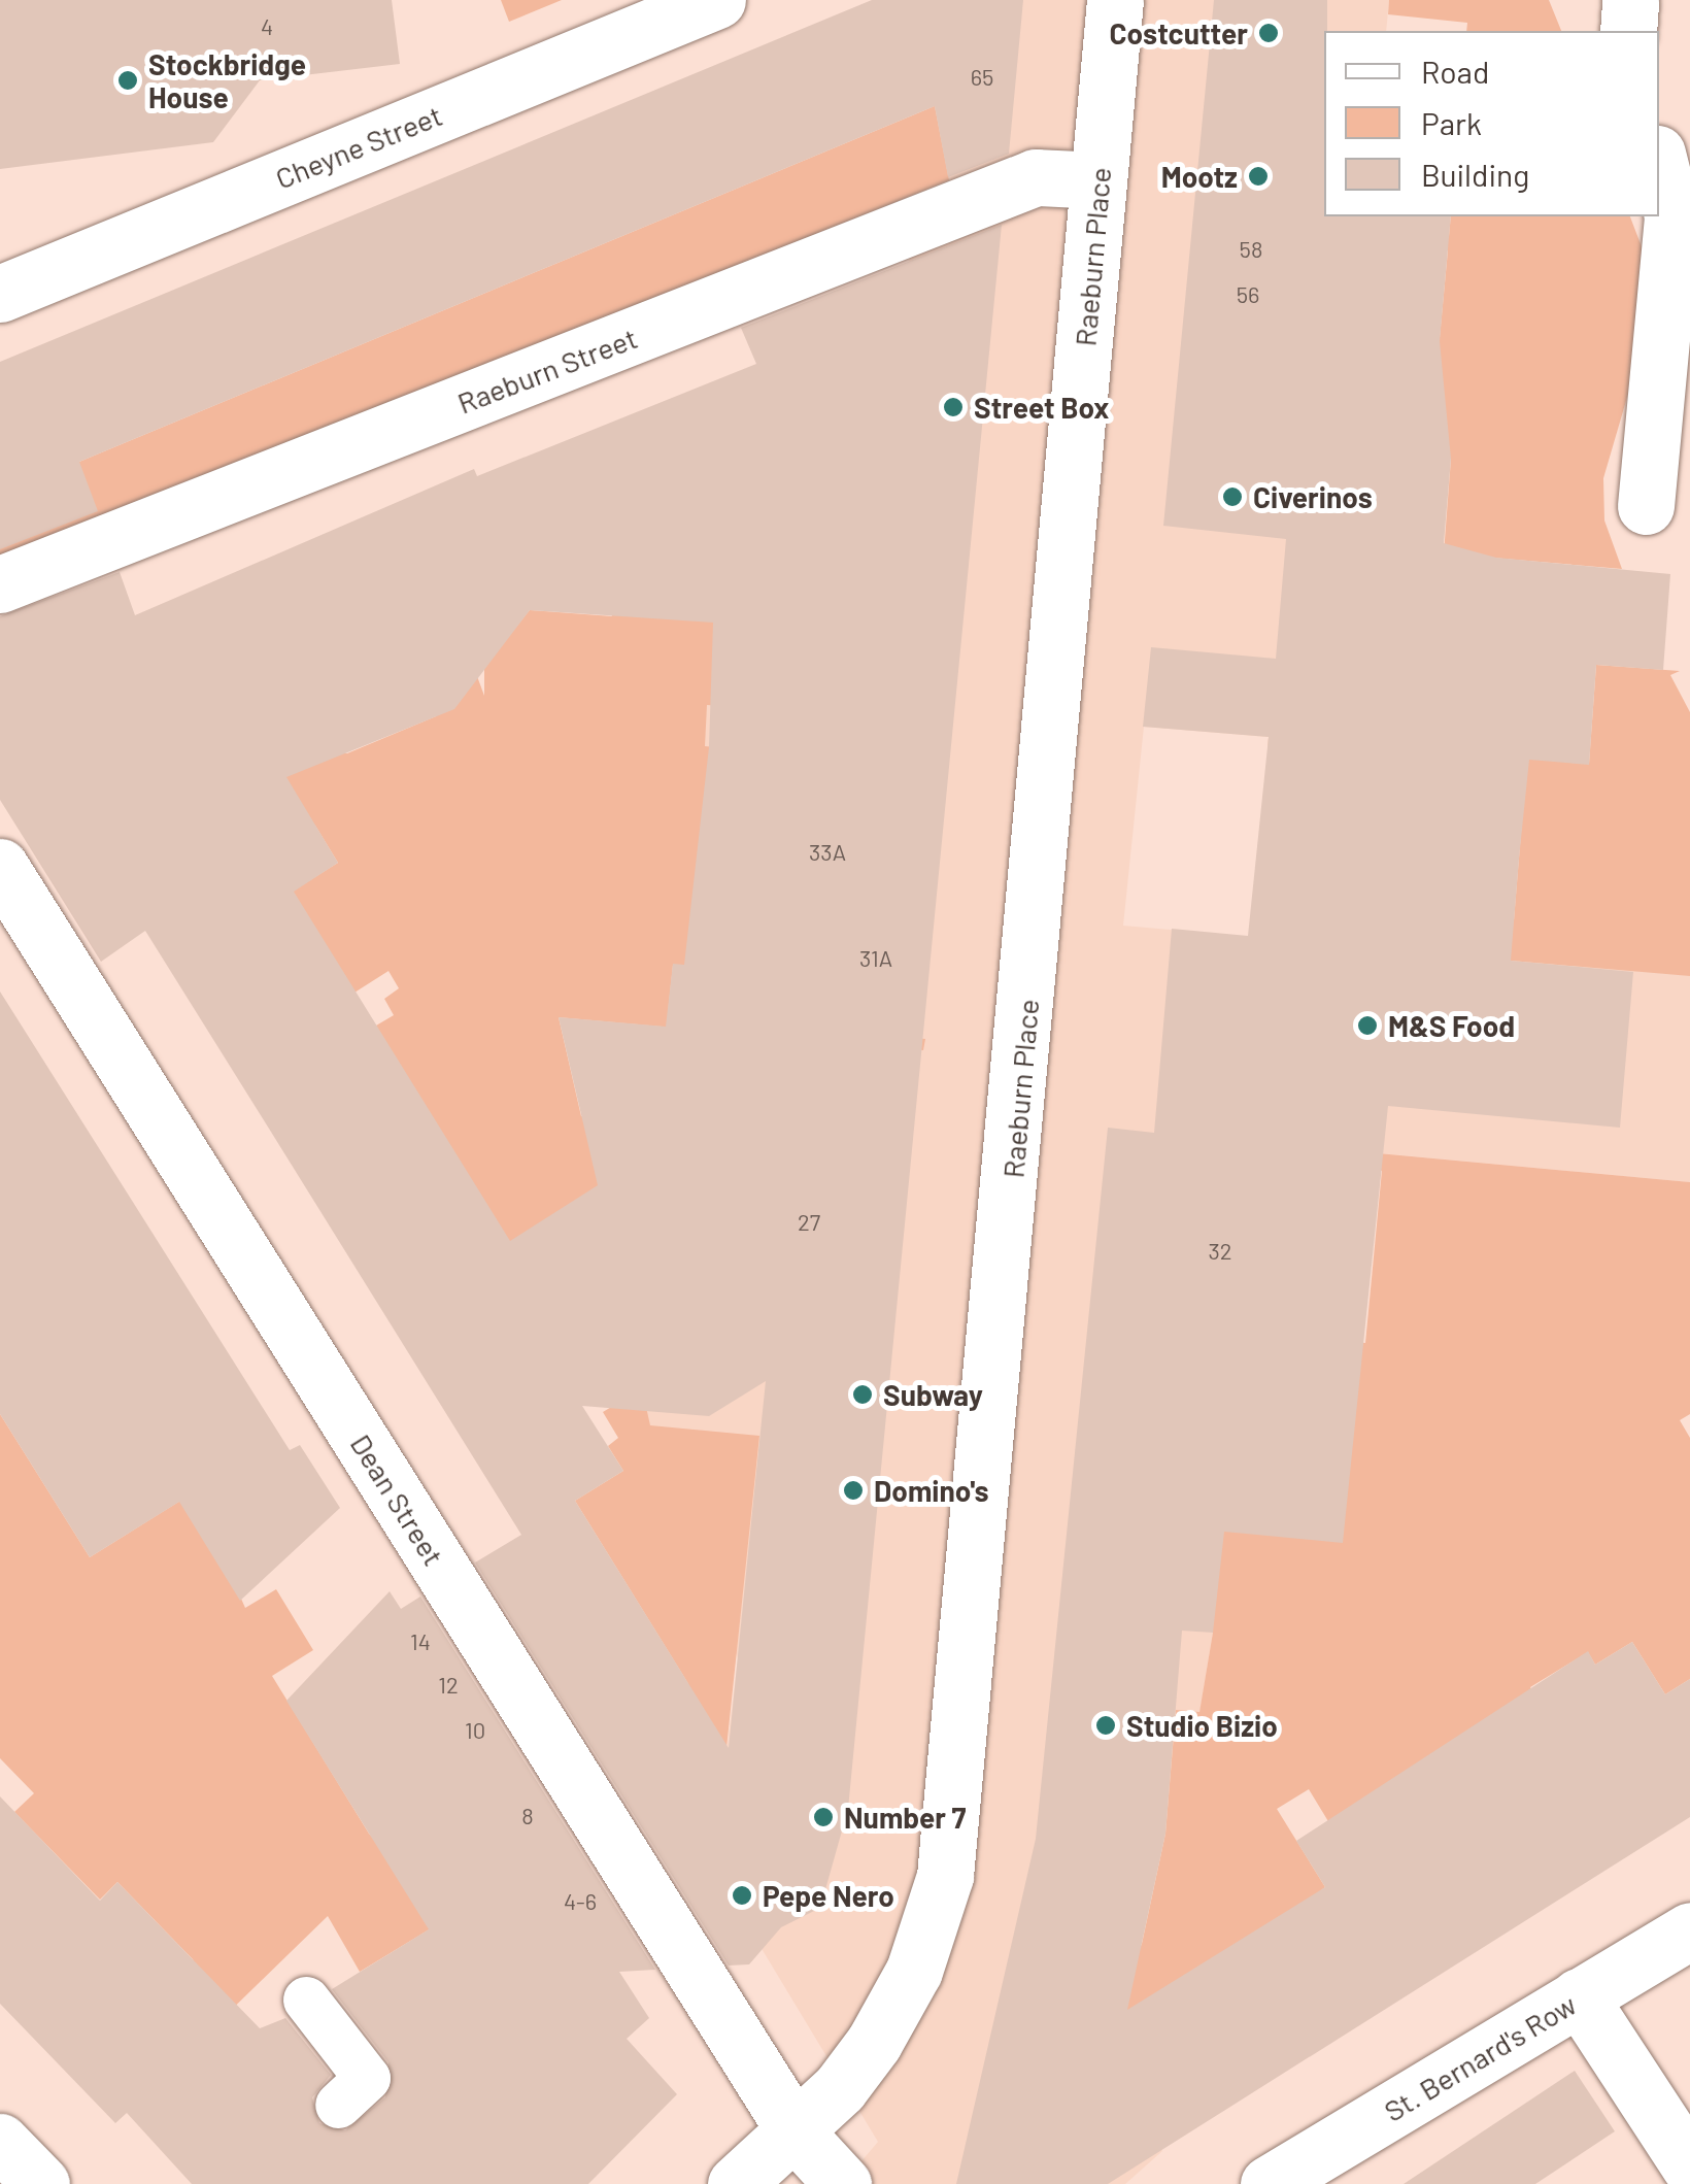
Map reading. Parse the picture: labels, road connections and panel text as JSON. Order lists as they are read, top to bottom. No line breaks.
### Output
{"streets":{"street":["Cheyne Street","Raeburn Place","Raeburn Street","Dean Street","St. Bernard's Row"]},"crossings":[["Raeburn Place","Raeburn Street"],["Raeburn Place","Dean Street"]],"places":["Costcutter","Stockbridge House","Mootz","Street Box","Civerinos","M&S Food","Subway","Domino's","Studio Bizio","Number 7","Pepe Nero"],"house_numbers":["4","65","58","56","33A","31A","27","32","14","12","10","8","4-6"],"legend":["Road","Park","Building"]}
